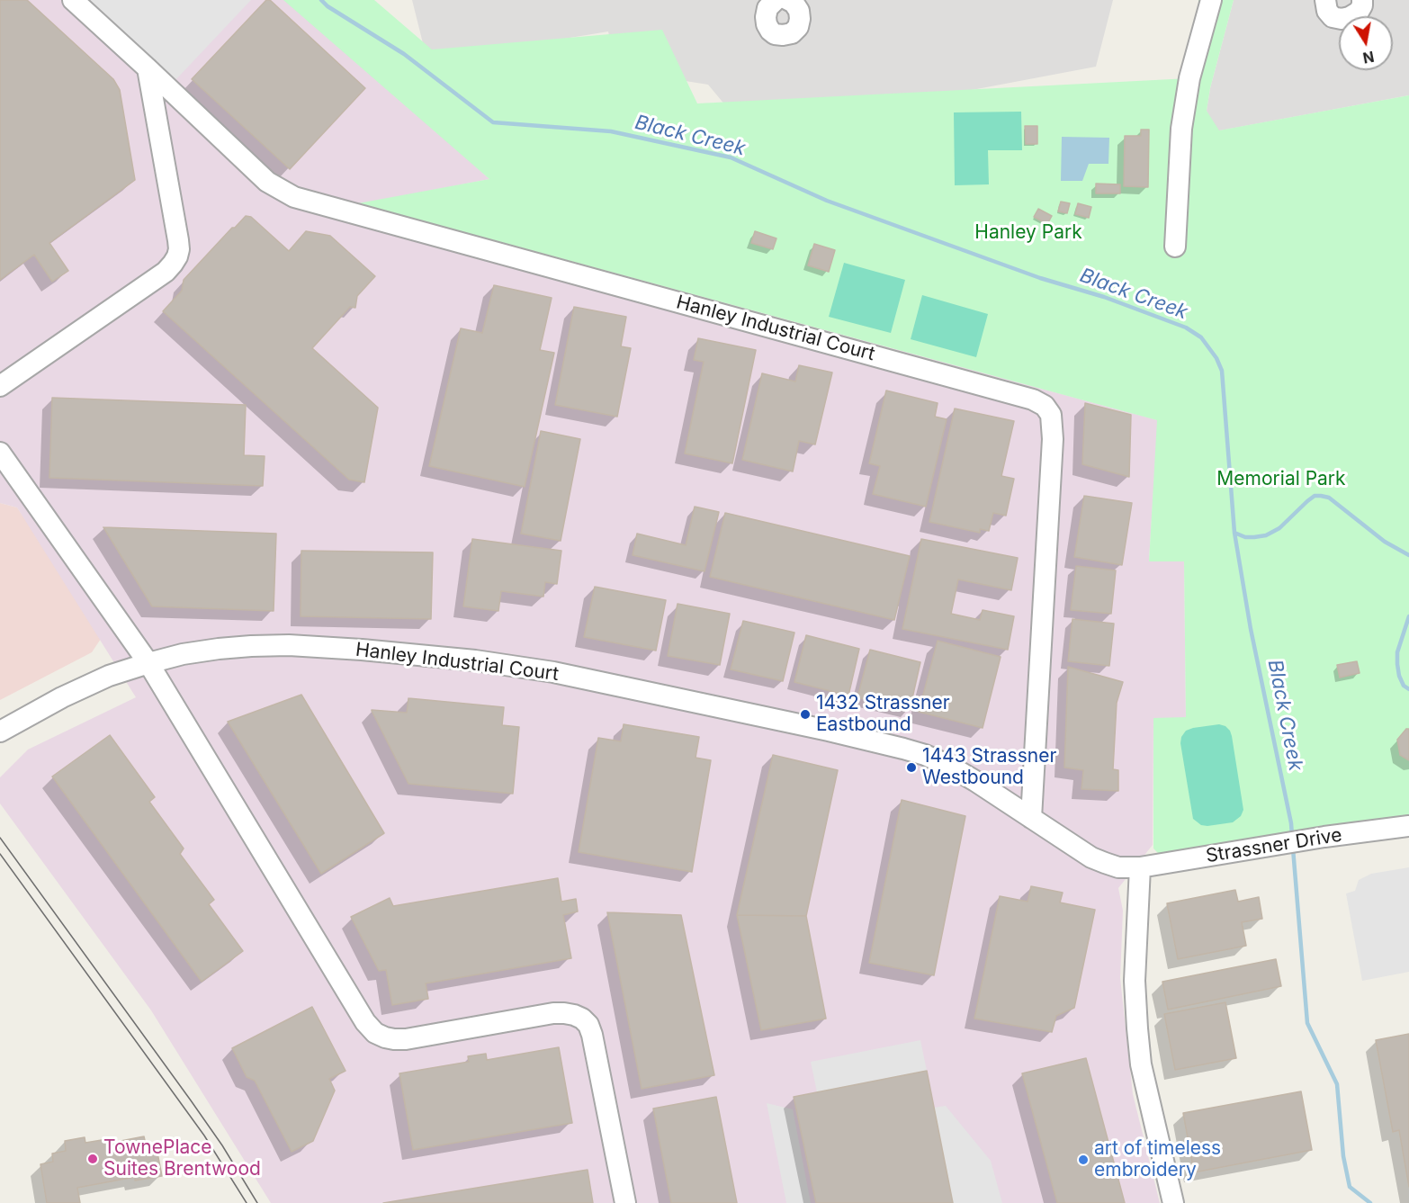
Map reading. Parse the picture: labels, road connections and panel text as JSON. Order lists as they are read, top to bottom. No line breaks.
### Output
{"streets":{"street":["Hanley Industrial Court","Strassner Drive"]},"crossings":[["Hanley Industrial Court","Strassner Drive"]],"water":["Black Creek"],"parks":["Hanley Park","Memorial Park"],"places":["1432 Strassner Eastbound","1443 Strassner Westbound","TownePlace Suites Brentwood","art of timeless embroidery"],"north":"bottom"}
